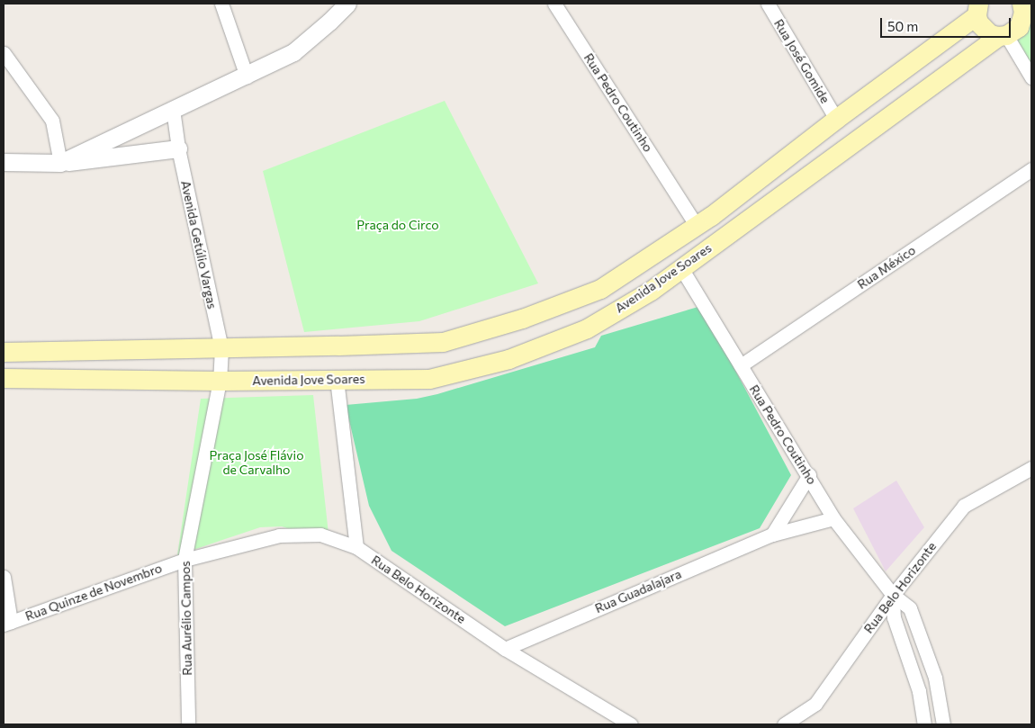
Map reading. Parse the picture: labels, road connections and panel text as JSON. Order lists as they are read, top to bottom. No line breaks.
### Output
{"streets":{"main road":["Avenida Jove Soares"],"street":["Rua José Gomide","Rua Pedro Coutinho","Avenida Getúlio Vargas","Rua México","Rua Belo Horizonte","Rua Guadalajara","Rua Quinze de Novembro","Rua Aurélio Campos"]},"crossings":[["Rua José Gomide","Avenida Jove Soares"],["Rua Pedro Coutinho","Rua México"],["Rua Pedro Coutinho","Avenida Jove Soares"],["Rua Pedro Coutinho","Rua Belo Horizonte"],["Rua Pedro Coutinho","Rua Guadalajara"],["Avenida Getúlio Vargas","Avenida Jove Soares"],["Avenida Getúlio Vargas","Rua Aurélio Campos"],["Avenida Jove Soares","Rua Aurélio Campos"],["Rua Belo Horizonte","Rua Guadalajara"],["Rua Belo Horizonte","Rua Quinze de Novembro"],["Rua Belo Horizonte","Rua Aurélio Campos"],["Rua Quinze de Novembro","Rua Aurélio Campos"]],"parks":["Praça do Circo","Praça José Flávio de Carvalho"],"scale_bar":"50 m"}
